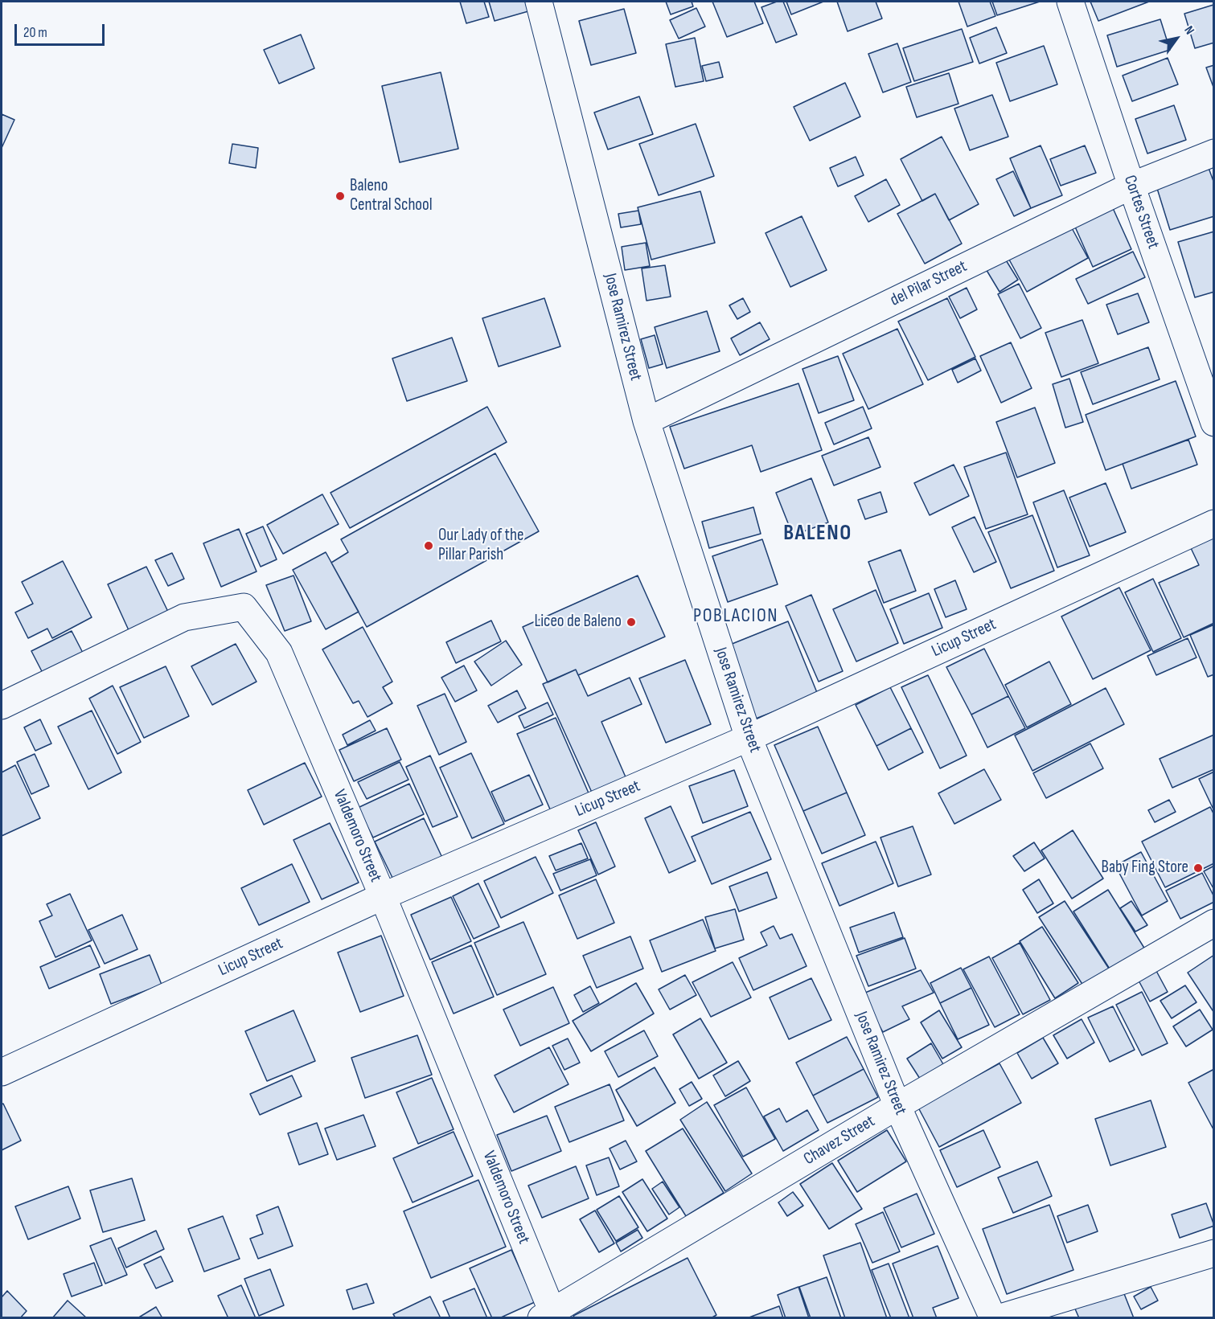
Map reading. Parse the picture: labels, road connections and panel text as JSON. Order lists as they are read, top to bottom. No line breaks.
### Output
{"streets":{"street":["Cortes Street","del Pilar Street","Jose Ramirez Street","Licup Street","Valdemoro Street","Chavez Street"]},"crossings":[["Cortes Street","del Pilar Street"],["del Pilar Street","Jose Ramirez Street"],["Jose Ramirez Street","Licup Street"],["Jose Ramirez Street","Chavez Street"],["Licup Street","Valdemoro Street"],["Valdemoro Street","Chavez Street"]],"districts":["BALENO","POBLACION"],"places":["Baleno Central School","Our Lady of the Pillar Parish","Liceo de Baleno","Baby Fing Store"],"scale_bar":"20 m","north":"top right"}
